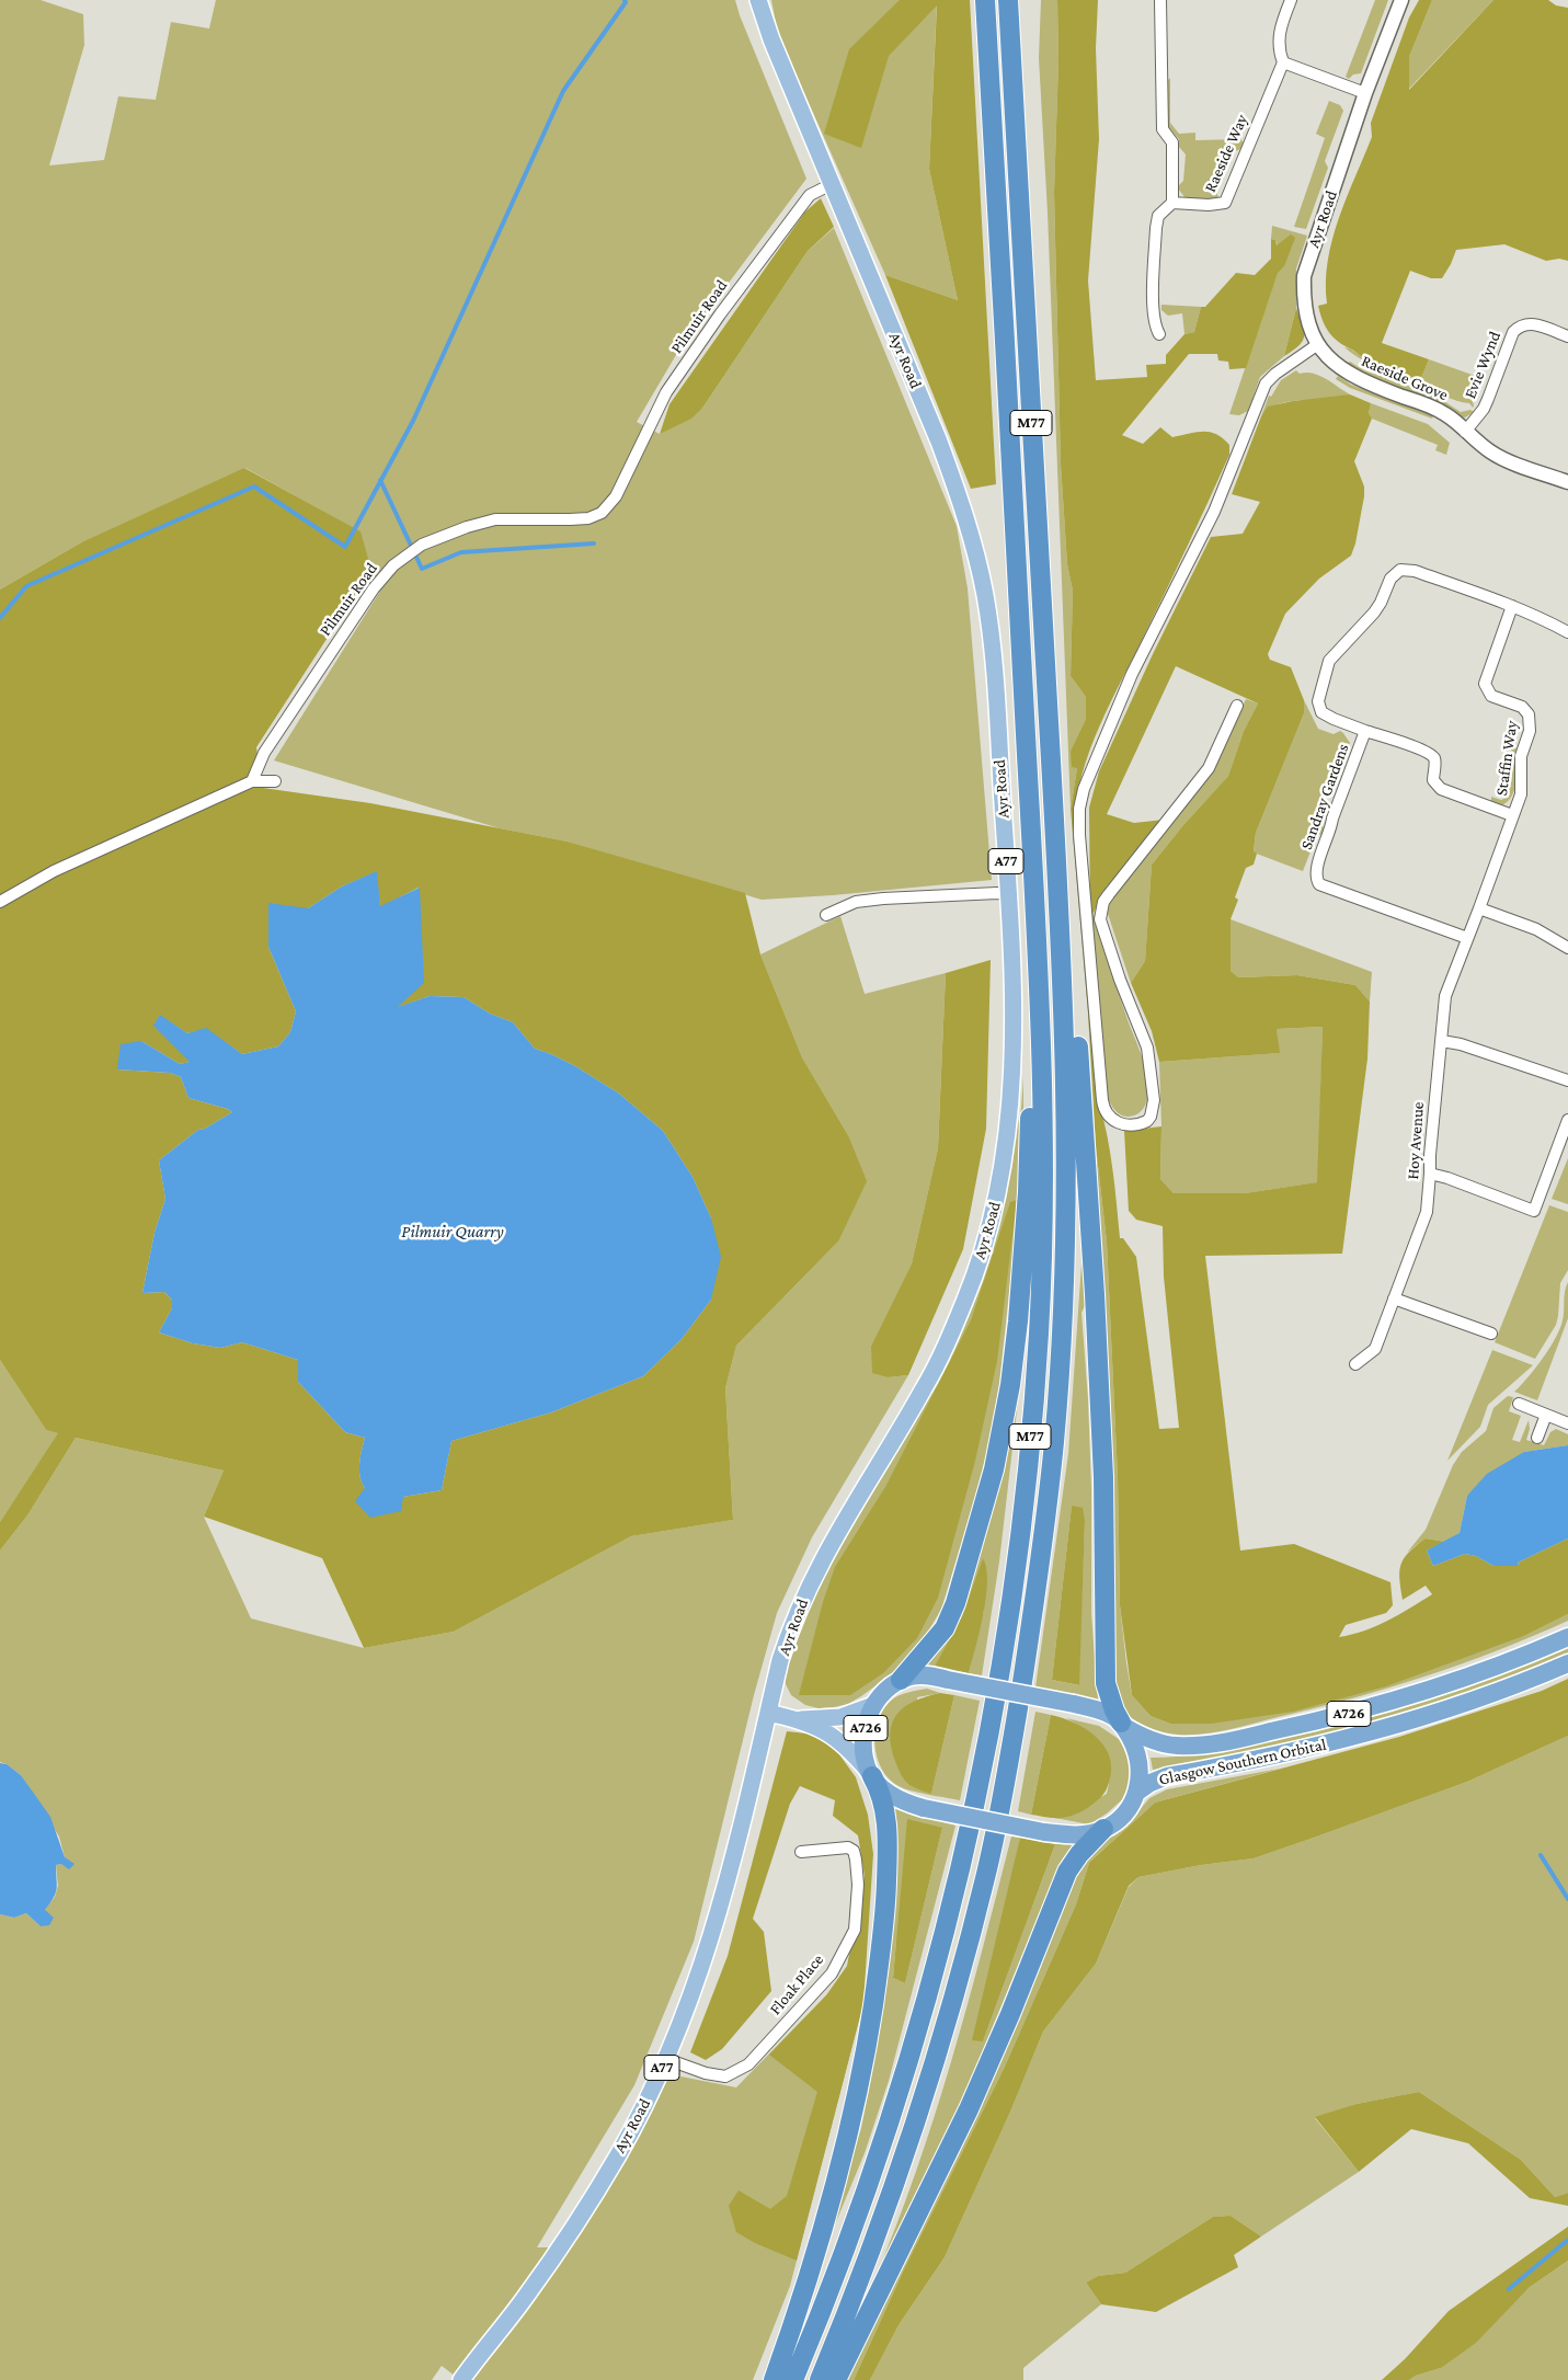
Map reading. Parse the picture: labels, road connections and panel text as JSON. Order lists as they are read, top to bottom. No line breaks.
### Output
{"streets":{"highway":["M77","A726","Glasgow Southern Orbital"],"main road":["Ayr Road","A77"],"street":["Raeside Way","Pilmuir Road","Evie Wynd","Raeside Grove","Staffin Way","Sandray Gardens","Hoy Avenue","Floak Place"]},"crossings":[["Ayr Road","Pilmuir Road"],["Ayr Road","Raeside Grove"],["Ayr Road","A726"],["Ayr Road","Floak Place"],["Evie Wynd","Raeside Grove"],["M77","A726"],["M77","Glasgow Southern Orbital"],["Staffin Way","Sandray Gardens"],["Staffin Way","Hoy Avenue"],["Sandray Gardens","Hoy Avenue"],["A726","Glasgow Southern Orbital"]],"water":["Pilmuir Quarry"]}
